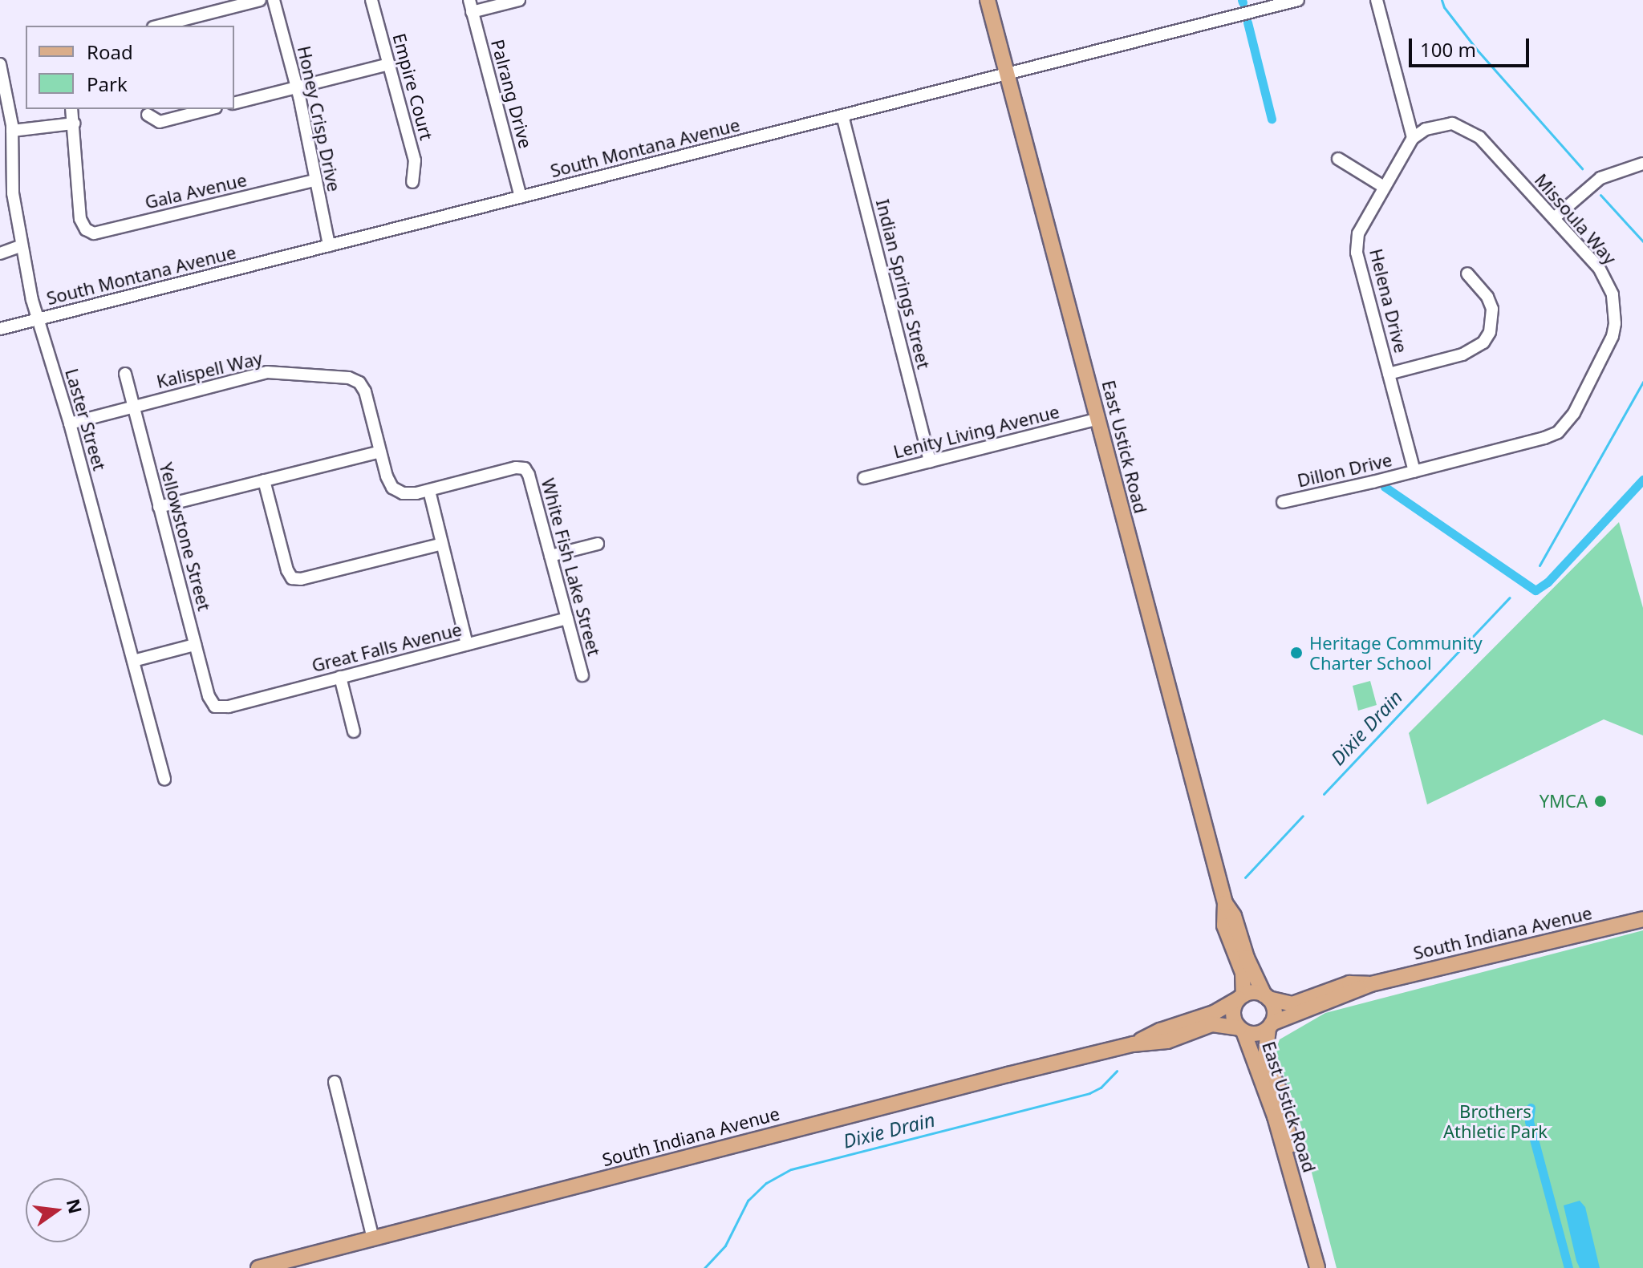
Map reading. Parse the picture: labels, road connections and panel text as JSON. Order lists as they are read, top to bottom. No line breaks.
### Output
{"streets":{"main road":["East Ustick Road","South Indiana Avenue"],"street":["Empire Court","Palrang Drive","Honey Crisp Drive","South Montana Avenue","Gala Avenue","Missoula Way","Indian Springs Street","Helena Drive","Kalispell Way","Laster Street","Lenity Living Avenue","Dillon Drive","Yellowstone Street","White Fish Lake Street","Great Falls Avenue"]},"crossings":[["Palrang Drive","South Montana Avenue"],["Honey Crisp Drive","South Montana Avenue"],["Honey Crisp Drive","Gala Avenue"],["South Montana Avenue","Indian Springs Street"],["South Montana Avenue","Laster Street"],["South Montana Avenue","East Ustick Road"],["Missoula Way","Helena Drive"],["Missoula Way","Dillon Drive"],["Indian Springs Street","Lenity Living Avenue"],["Helena Drive","Dillon Drive"],["Kalispell Way","Laster Street"],["Kalispell Way","Yellowstone Street"],["Lenity Living Avenue","East Ustick Road"],["East Ustick Road","South Indiana Avenue"],["Yellowstone Street","Great Falls Avenue"],["White Fish Lake Street","Great Falls Avenue"]],"water":["Dixie Drain"],"parks":["Brothers Athletic Park"],"places":["Heritage Community Charter School","YMCA"],"legend":["Road","Park"],"scale_bar":"100 m","north":"right"}
